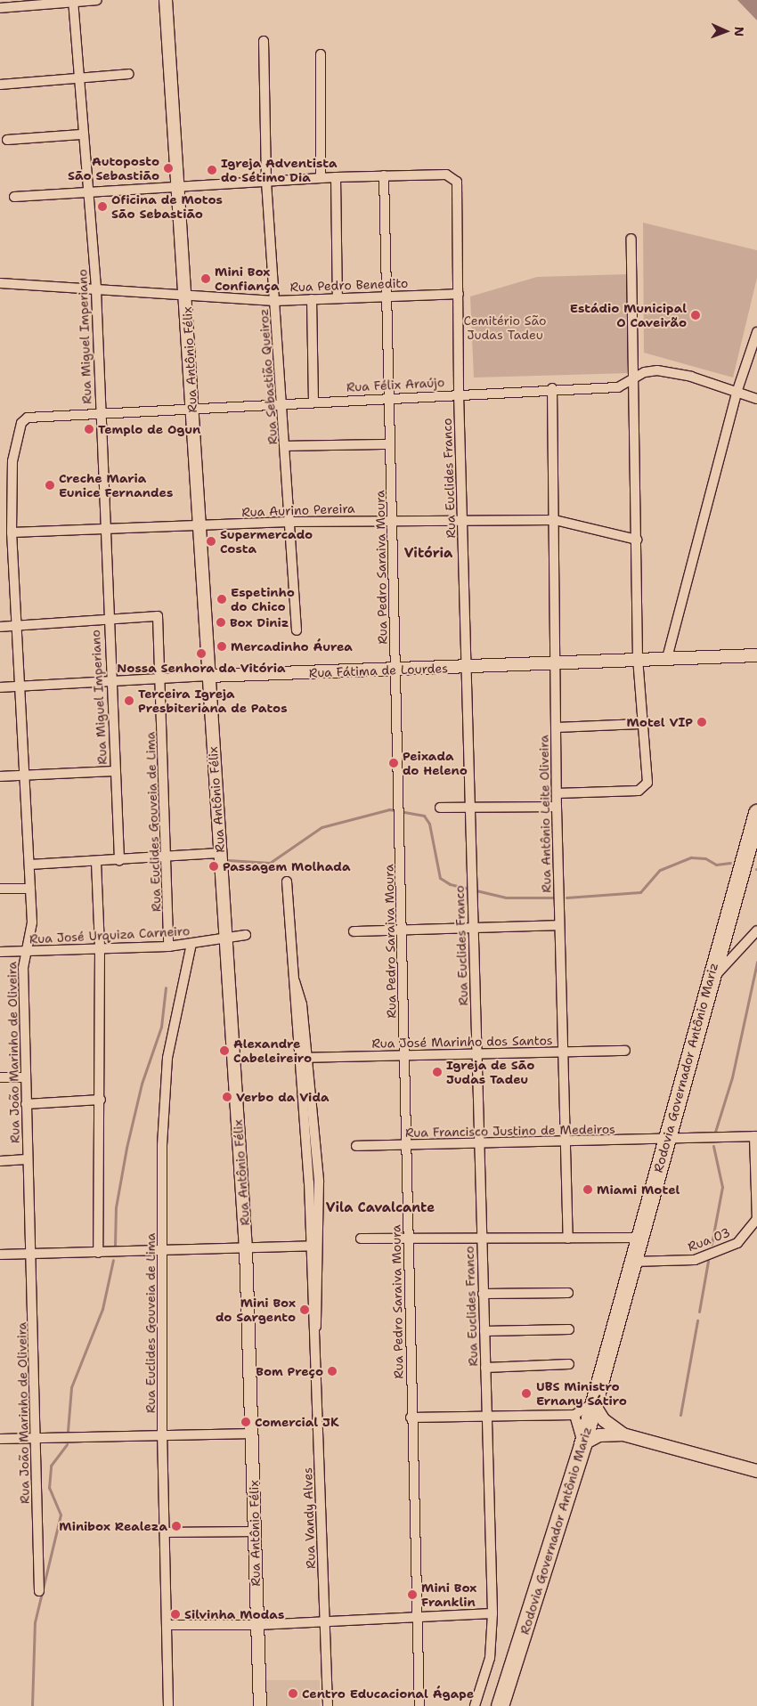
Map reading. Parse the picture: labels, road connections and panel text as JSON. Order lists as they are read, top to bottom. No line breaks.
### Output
{"streets":{"highway":["Rodovia Governador Antônio Mariz"],"main road":["Rua Antônio Félix","Rua Fátima de Lourdes"],"street":["Rua Pedro Benedito","Rua Miguel Imperiano","Rua Sebastião Queiroz","Rua Félix Araújo","Rua Euclides Franco","Rua Aurino Pereira","Rua Pedro Saraiva Moura","Rua Antônio Leite Oliveira","Rua Euclides Gouveia de Lima","Rua José Urquiza Carneiro","Rua José Marinho dos Santos","Rua João Marinho de Oliveira","Rua Francisco Justino de Medeiros","Rua 03","Rua Vandy Alves"]},"crossings":[["Rua Pedro Benedito","Rua Miguel Imperiano"],["Rua Pedro Benedito","Rua Antônio Félix"],["Rua Pedro Benedito","Rua Sebastião Queiroz"],["Rua Pedro Benedito","Rua Euclides Franco"],["Rua Pedro Benedito","Rua Pedro Saraiva Moura"],["Rua Miguel Imperiano","Rua Félix Araújo"],["Rua Miguel Imperiano","Rua Aurino Pereira"],["Rua Miguel Imperiano","Rua Fátima de Lourdes"],["Rua Miguel Imperiano","Rua Euclides Gouveia de Lima"],["Rua Antônio Félix","Rua Félix Araújo"],["Rua Antônio Félix","Rua Aurino Pereira"],["Rua Antônio Félix","Rua Fátima de Lourdes"],["Rua Antônio Félix","Rua José Urquiza Carneiro"],["Rua Sebastião Queiroz","Rua Félix Araújo"],["Rua Sebastião Queiroz","Rua Aurino Pereira"],["Rua Félix Araújo","Rua Euclides Franco"],["Rua Félix Araújo","Rua Pedro Saraiva Moura"],["Rua Félix Araújo","Rua Antônio Leite Oliveira"],["Rua Félix Araújo","Rua João Marinho de Oliveira"],["Rua Euclides Franco","Rua Aurino Pereira"],["Rua Euclides Franco","Rua Pedro Saraiva Moura"],["Rua Euclides Franco","Rua Fátima de Lourdes"],["Rua Euclides Franco","Rua José Marinho dos Santos"],["Rua Euclides Franco","Rua Francisco Justino de Medeiros"],["Rua Aurino Pereira","Rua Pedro Saraiva Moura"],["Rua Aurino Pereira","Rua Antônio Leite Oliveira"],["Rua Aurino Pereira","Rua João Marinho de Oliveira"],["Rua Pedro Saraiva Moura","Rua Fátima de Lourdes"],["Rua Pedro Saraiva Moura","Rua José Marinho dos Santos"],["Rua Pedro Saraiva Moura","Rua Francisco Justino de Medeiros"],["Rua Fátima de Lourdes","Rua Antônio Leite Oliveira"],["Rua Fátima de Lourdes","Rua Euclides Gouveia de Lima"],["Rua Fátima de Lourdes","Rua João Marinho de Oliveira"],["Rua Antônio Leite Oliveira","Rua José Marinho dos Santos"],["Rua Antônio Leite Oliveira","Rua Francisco Justino de Medeiros"],["Rua Euclides Gouveia de Lima","Rua José Urquiza Carneiro"],["Rua José Urquiza Carneiro","Rua João Marinho de Oliveira"],["Rua José Marinho dos Santos","Rua Vandy Alves"],["Rodovia Governador Antônio Mariz","Rua Francisco Justino de Medeiros"],["Rodovia Governador Antônio Mariz","Rua 03"]],"districts":["Vitória","Vila Cavalcante"],"parks":["Cemitério São Judas Tadeu"],"places":["Autoposto São Sebastião","Igreja Adventista do Sétimo Dia","Oficina de Motos São Sebastião","Mini Box Confiança","Estádio Municipal O Caveirão","Templo de Ogun","Creche Maria Eunice Fernandes","Supermercado Costa","Espetinho do Chico","Box Diniz","Mercadinho Áurea","Nossa Senhora da Vitória","Terceira Igreja Presbiteriana de Patos","Motel VIP","Peixada do Heleno","Passagem Molhada","Alexandre Cabeleireiro","Igreja de São Judas Tadeu","Verbo da Vida","Miami Motel","Mini Box do Sargento","Bom Preço","UBS Ministro Ernany Sátiro","Comercial JK","Minibox Realeza","Mini Box Franklin","Silvinha Modas","Centro Educacional Ágape"],"north":"right"}
